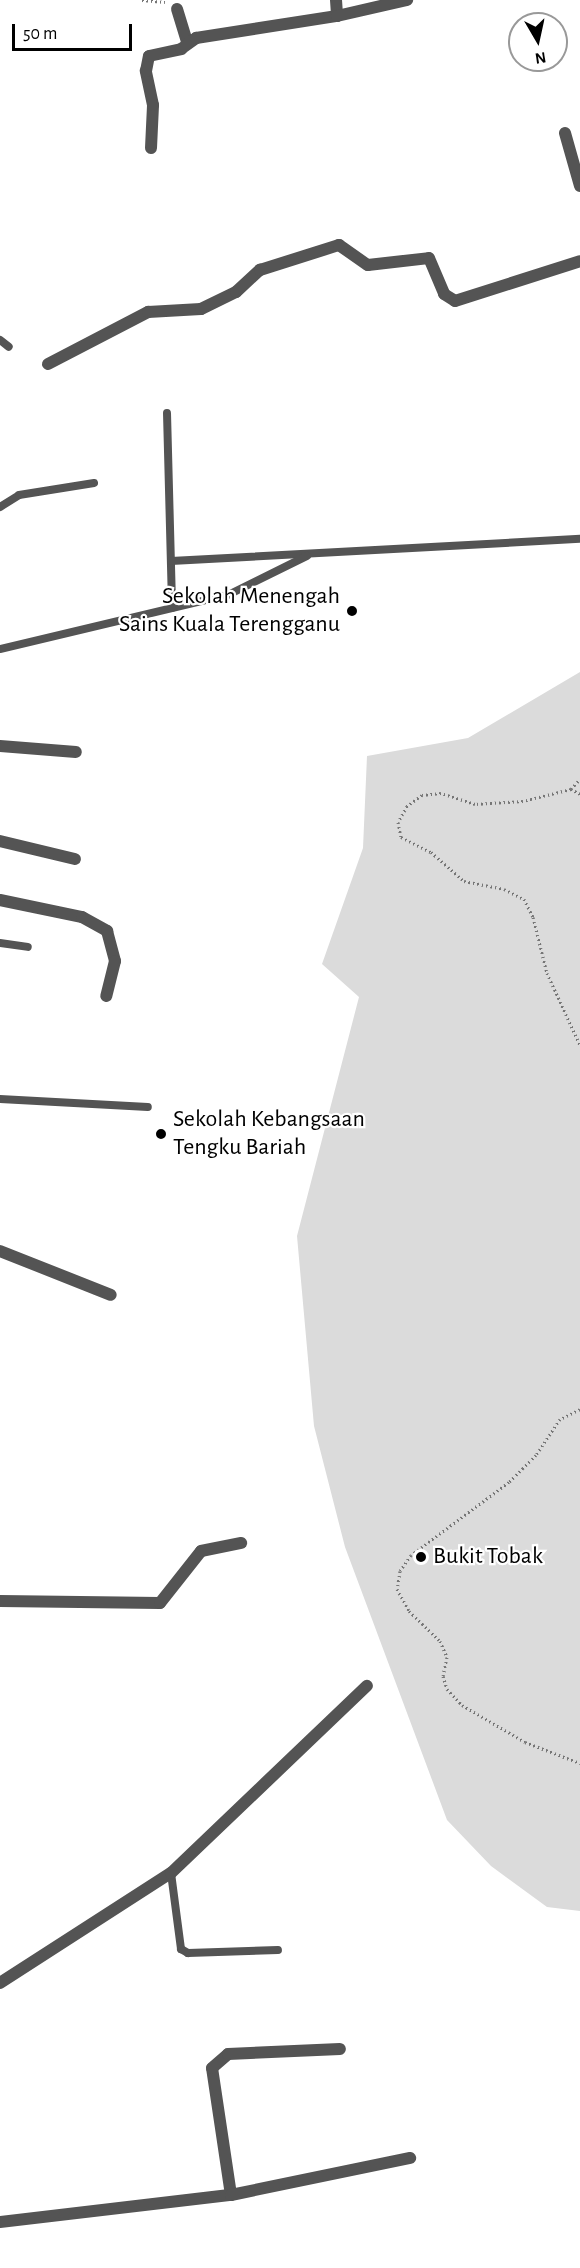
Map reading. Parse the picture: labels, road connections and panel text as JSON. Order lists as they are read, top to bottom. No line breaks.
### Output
{"places":["Sekolah Menengah Sains Kuala Terengganu","Sekolah Kebangsaan Tengku Bariah","Bukit Tobak"],"scale_bar":"50 m","north":"bottom"}
